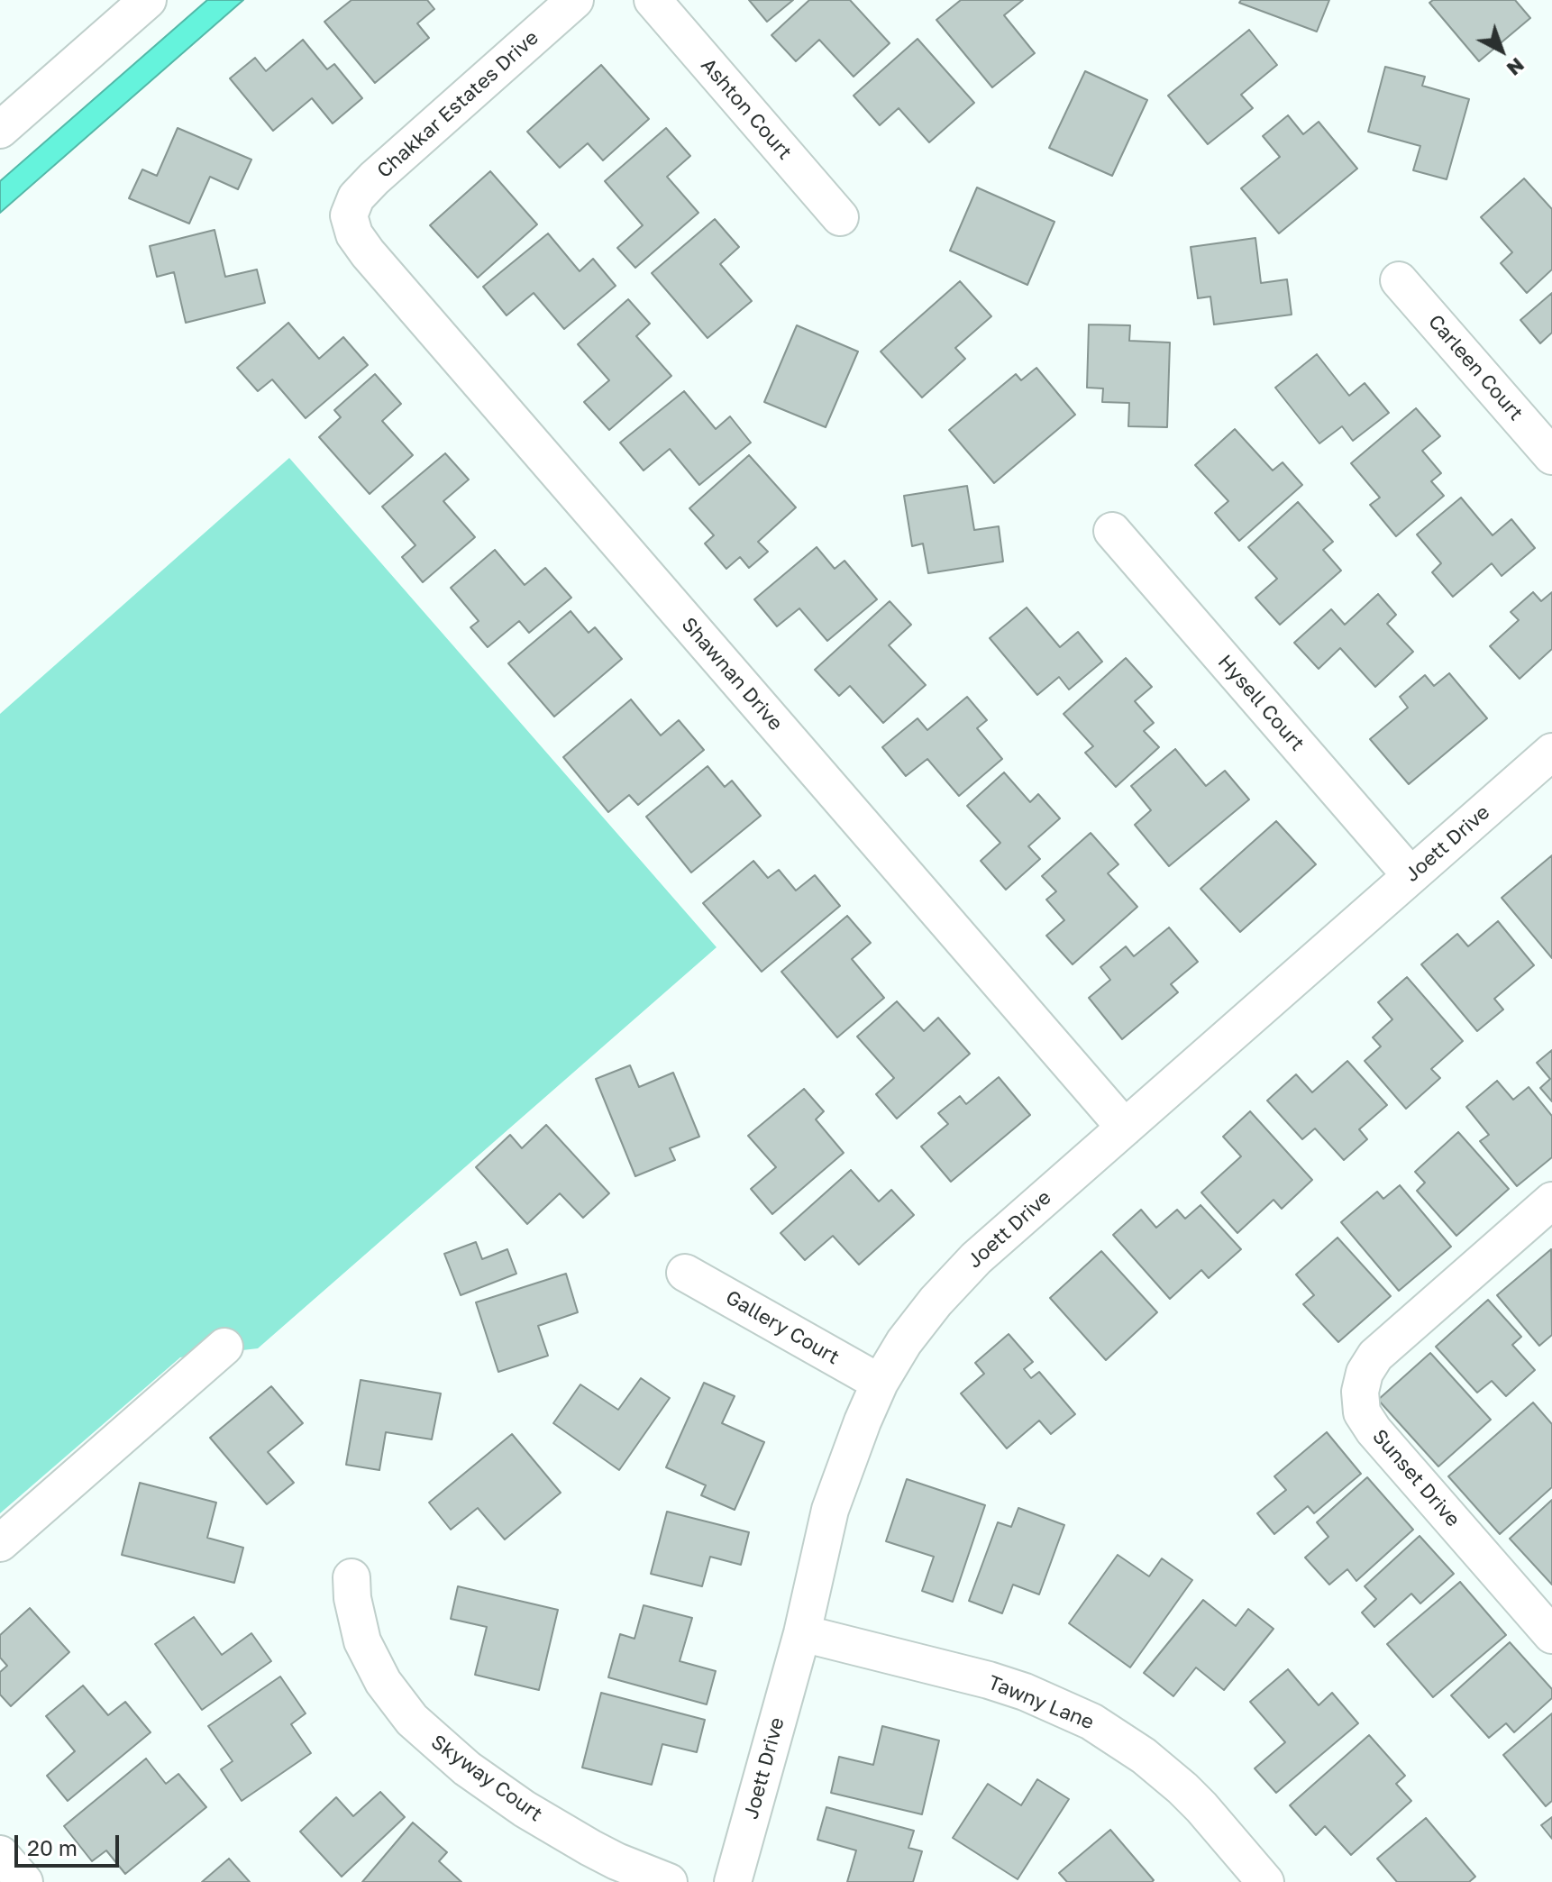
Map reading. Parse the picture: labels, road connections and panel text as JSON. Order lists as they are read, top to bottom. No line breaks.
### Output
{"streets":{"street":["Chakkar Estates Drive","Ashton Court","Carleen Court","Shawnan Drive","Hysell Court","Joett Drive","Gallery Court","Sunset Drive","Tawny Lane","Skyway Court"]},"crossings":[["Chakkar Estates Drive","Shawnan Drive"],["Shawnan Drive","Joett Drive"],["Hysell Court","Joett Drive"],["Joett Drive","Gallery Court"],["Joett Drive","Tawny Lane"]],"scale_bar":"20 m","north":"bottom right"}
